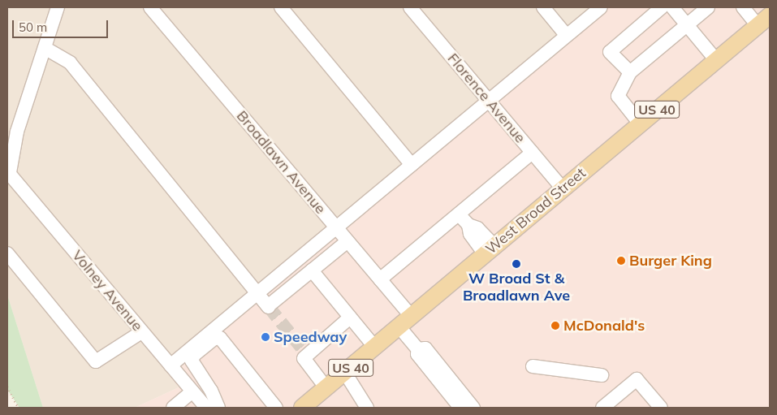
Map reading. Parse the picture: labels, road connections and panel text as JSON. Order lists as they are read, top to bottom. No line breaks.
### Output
{"streets":{"main road":["US 40","West Broad Street"],"street":["Florence Avenue","Broadlawn Avenue","Volney Avenue"]},"crossings":[["Florence Avenue","West Broad Street"],["Broadlawn Avenue","West Broad Street"]],"places":["Burger King","W Broad St & Broadlawn Ave","McDonald's","Speedway"],"scale_bar":"50 m"}
